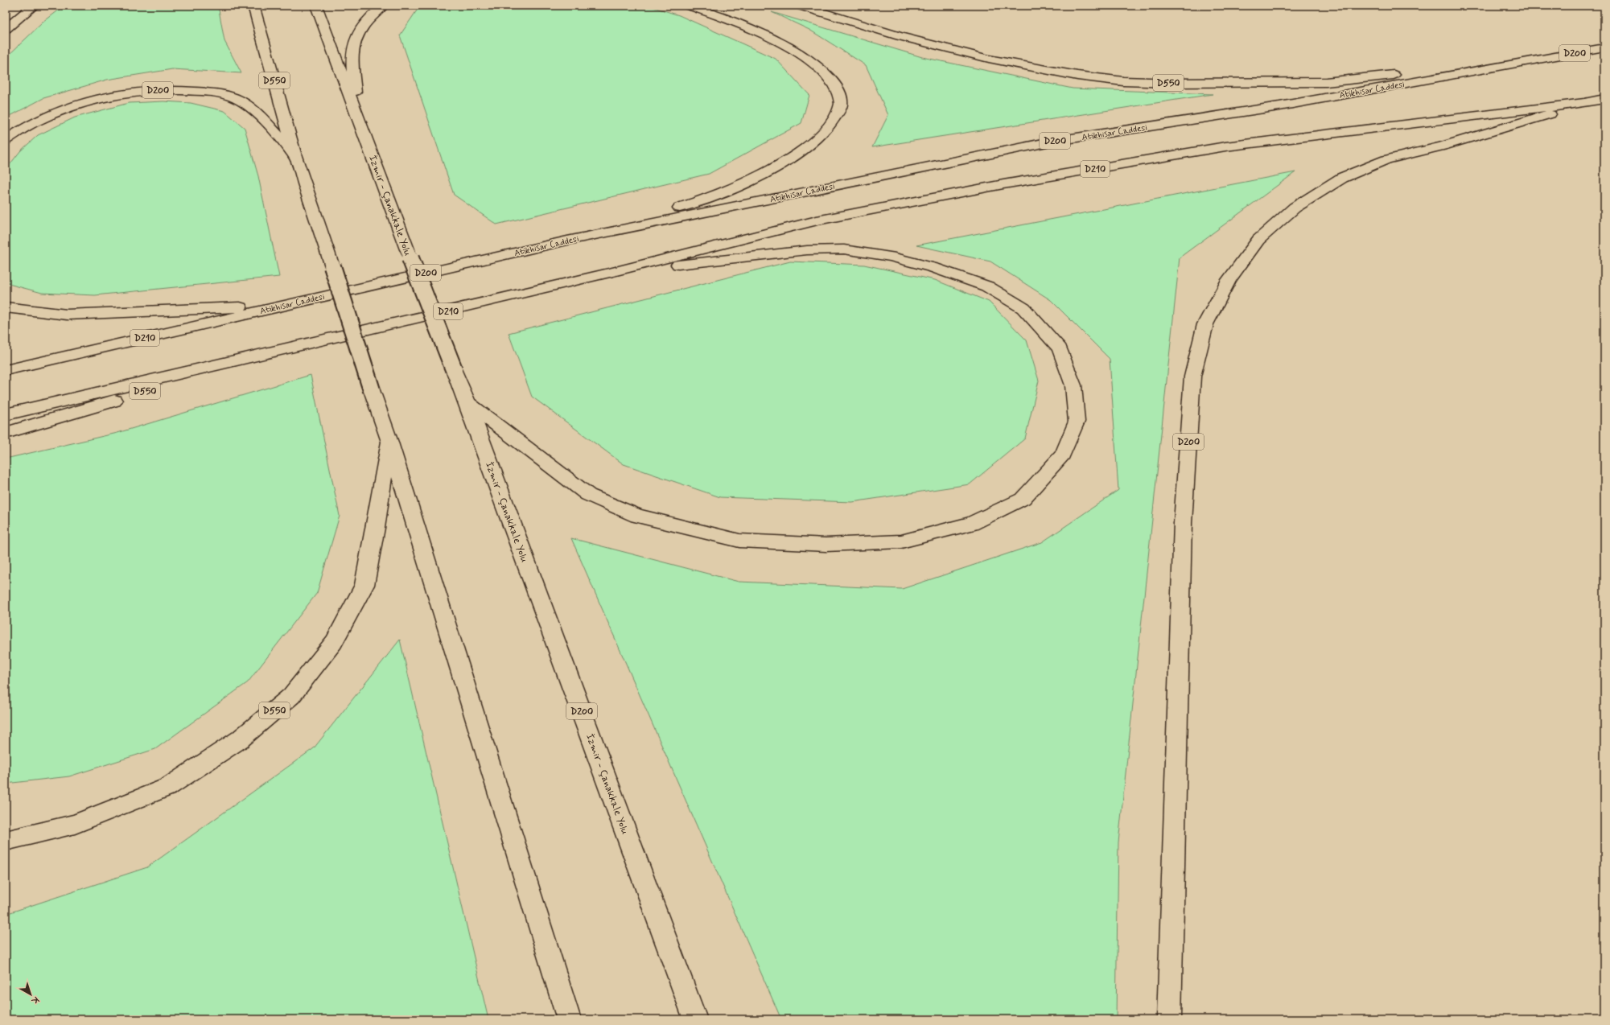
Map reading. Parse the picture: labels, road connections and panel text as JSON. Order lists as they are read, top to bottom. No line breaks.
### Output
{"streets":{"highway":["D200","D550","Atikhisar Caddesi","D210","İzmir - Çanakkale Yolu"]},"crossings":[["D200","D550"],["D200","Atikhisar Caddesi"],["D200","D210"],["D550","Atikhisar Caddesi"],["D550","D210"]],"north":"bottom right"}
